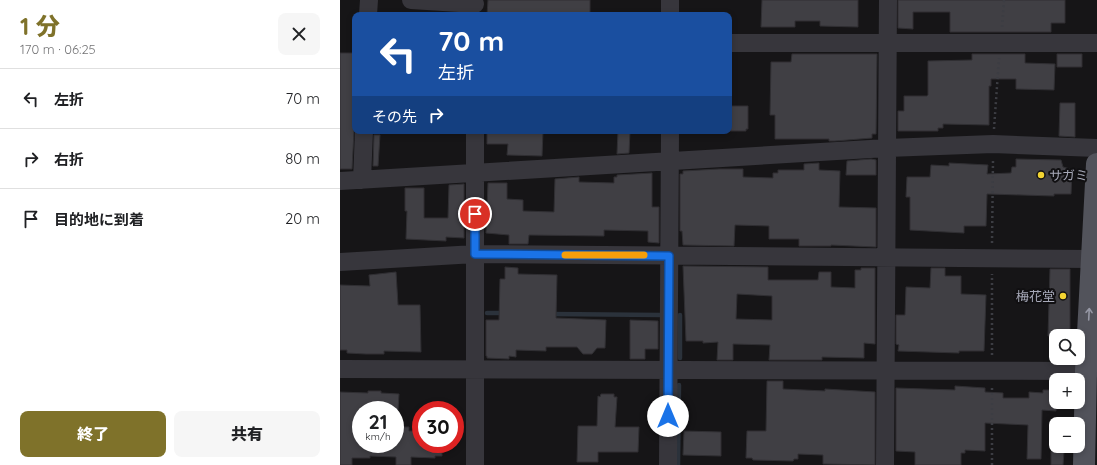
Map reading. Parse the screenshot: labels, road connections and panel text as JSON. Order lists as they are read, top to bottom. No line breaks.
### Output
{"places":["サガミ","梅花堂"],"page":{"heading":["1 分","170 m · 06:25"],"turn":["70 m","左折"],"list":[{"name":"左折","value":"70 m"},{"name":"右折","value":"80 m"},{"name":"目的地に到着","value":"20 m"}],"then":"その先","map_buttons":["+","−"],"speed":"21 km/h","limit":"30","buttons":["終了","共有"]}}
